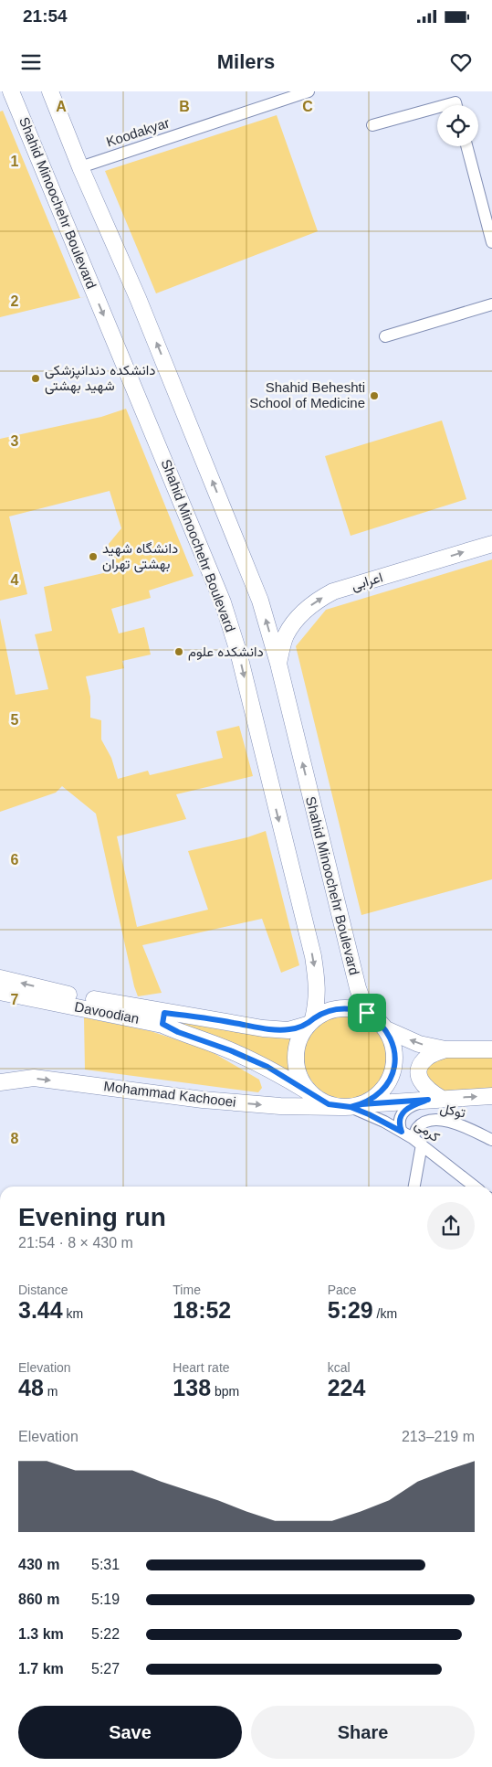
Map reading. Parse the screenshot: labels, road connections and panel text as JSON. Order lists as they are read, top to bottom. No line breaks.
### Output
{"streets":{"main road":["Shahid Minoochehr Boulevard","اعرابی","Davoodian","Mohammad Kachooei"],"street":["Koodakyar","توکل","کرمی"]},"crossings":[["Koodakyar","Shahid Minoochehr Boulevard"],["Shahid Minoochehr Boulevard","اعرابی"],["Shahid Minoochehr Boulevard","Davoodian"],["Shahid Minoochehr Boulevard","Mohammad Kachooei"],["Shahid Minoochehr Boulevard","کرمی"],["Davoodian","Mohammad Kachooei"],["Davoodian","کرمی"],["Mohammad Kachooei","کرمی"],["توکل","کرمی"]],"one_way":["اعرابی"],"places":["دانشکده دندانپزشکی شهید بهشتی","Shahid Beheshti School of Medicine","دانشگاه شهید بهشتی تهران","دانشکده علوم"],"page":{"status":"21:54","header":"Milers","heading":["Evening run","21:54 · 8 × 430 m"],"stats":[["Distance","3.44 km"],["Time","18:52"],["Pace","5:29 /km"],["Elevation","48 m"],["Heart rate","138 bpm"],["kcal","224"]],"chart":["Elevation","213–219 m"],"list":[{"name":"430 m","note":"5:31"},{"name":"860 m","note":"5:19"},{"name":"1.3 km","note":"5:22"},{"name":"1.7 km","note":"5:27"}],"buttons":["Save","Share"]},"grid":{"columns":["A","B","C"],"rows":["1","2","3","4","5","6","7","8"]}}
